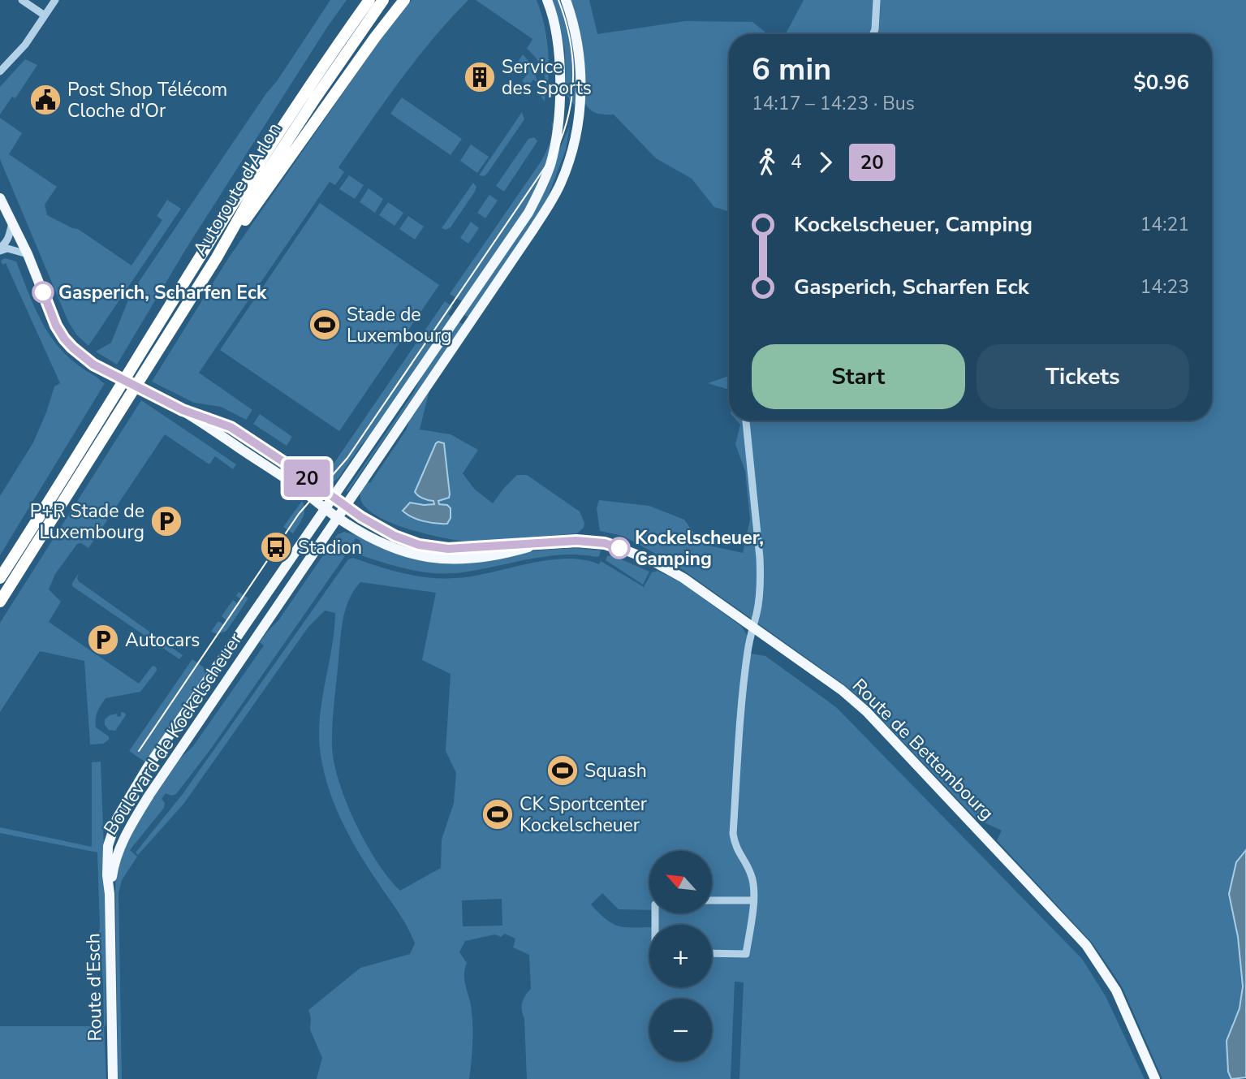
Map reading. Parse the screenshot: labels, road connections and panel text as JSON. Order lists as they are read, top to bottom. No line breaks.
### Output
{"streets":{"highway":["Autoroute d'Arlon"],"main road":["Boulevard de Kockelscheuer","Route de Bettembourg","Route d'Esch"]},"crossings":[["Boulevard de Kockelscheuer","Route de Bettembourg"],["Boulevard de Kockelscheuer","Route d'Esch"]],"places":{"building":["Service des Sports"],"public building":["Post Shop Télécom Cloche d'Or"],"other":["Gasperich, Scharfen Eck","Kockelscheuer, Camping"],"sports":["Stade de Luxembourg","Squash","CK Sportcenter Kockelscheuer"],"parking":["P+R Stade de Luxembourg","Autocars"],"bus stop":["Stadion"]},"lines":["bus line 20"],"north":"top left","page":{"on_map":"20","heading":["6 min","14:17 – 14:23 · Bus","$0.96"],"legs":["4","20"],"list":[{"name":"Kockelscheuer, Camping","value":"14:21"},{"name":"Gasperich, Scharfen Eck","value":"14:23"}],"buttons":["Start","Tickets"],"map_buttons":["+","−"]}}
